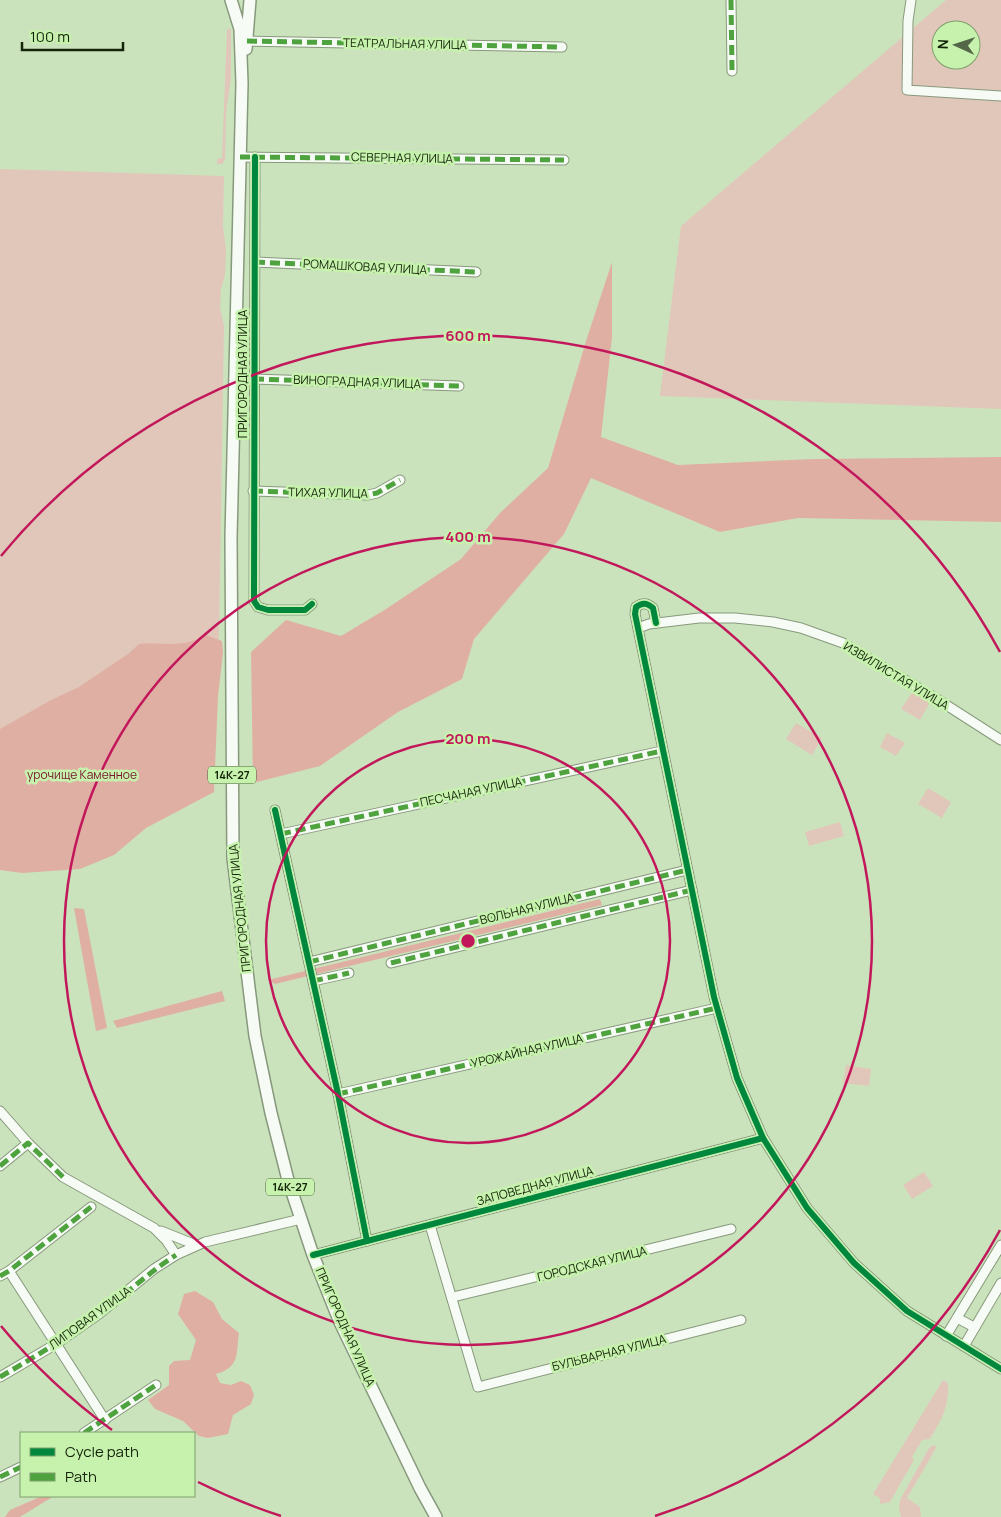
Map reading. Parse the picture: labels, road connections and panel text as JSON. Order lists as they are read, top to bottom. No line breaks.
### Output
{"streets":{"main road":["ПРИГОРОДНАЯ УЛИЦА","14К-27"],"street":["ТЕАТРАЛЬНАЯ УЛИЦА","СЕВЕРНАЯ УЛИЦА","РОМАШКОВАЯ УЛИЦА","ВИНОГРАДНАЯ УЛИЦА","ТИХАЯ УЛИЦА","ИЗВИЛИСТАЯ УЛИЦА","ПЕСЧАНАЯ УЛИЦА","ВОЛЬНАЯ УЛИЦА","УРОЖАЙНАЯ УЛИЦА","ЗАПОВЕДНАЯ УЛИЦА","ГОРОДСКАЯ УЛИЦА","ЛИПОВАЯ УЛИЦА","БУЛЬВАРНАЯ УЛИЦА"]},"crossings":[["ТЕАТРАЛЬНАЯ УЛИЦА","ПРИГОРОДНАЯ УЛИЦА"],["СЕВЕРНАЯ УЛИЦА","ПРИГОРОДНАЯ УЛИЦА"],["РОМАШКОВАЯ УЛИЦА","ПРИГОРОДНАЯ УЛИЦА"],["ПРИГОРОДНАЯ УЛИЦА","ВИНОГРАДНАЯ УЛИЦА"],["ПРИГОРОДНАЯ УЛИЦА","ТИХАЯ УЛИЦА"],["ПРИГОРОДНАЯ УЛИЦА","ЗАПОВЕДНАЯ УЛИЦА"],["ПРИГОРОДНАЯ УЛИЦА","ЛИПОВАЯ УЛИЦА"],["ГОРОДСКАЯ УЛИЦА","БУЛЬВАРНАЯ УЛИЦА"]],"parks":["урочище Каменное"],"legend":["Cycle path","Path"],"scale_bar":"100 m","north":"left","rings":["600 m","400 m","200 m"]}
